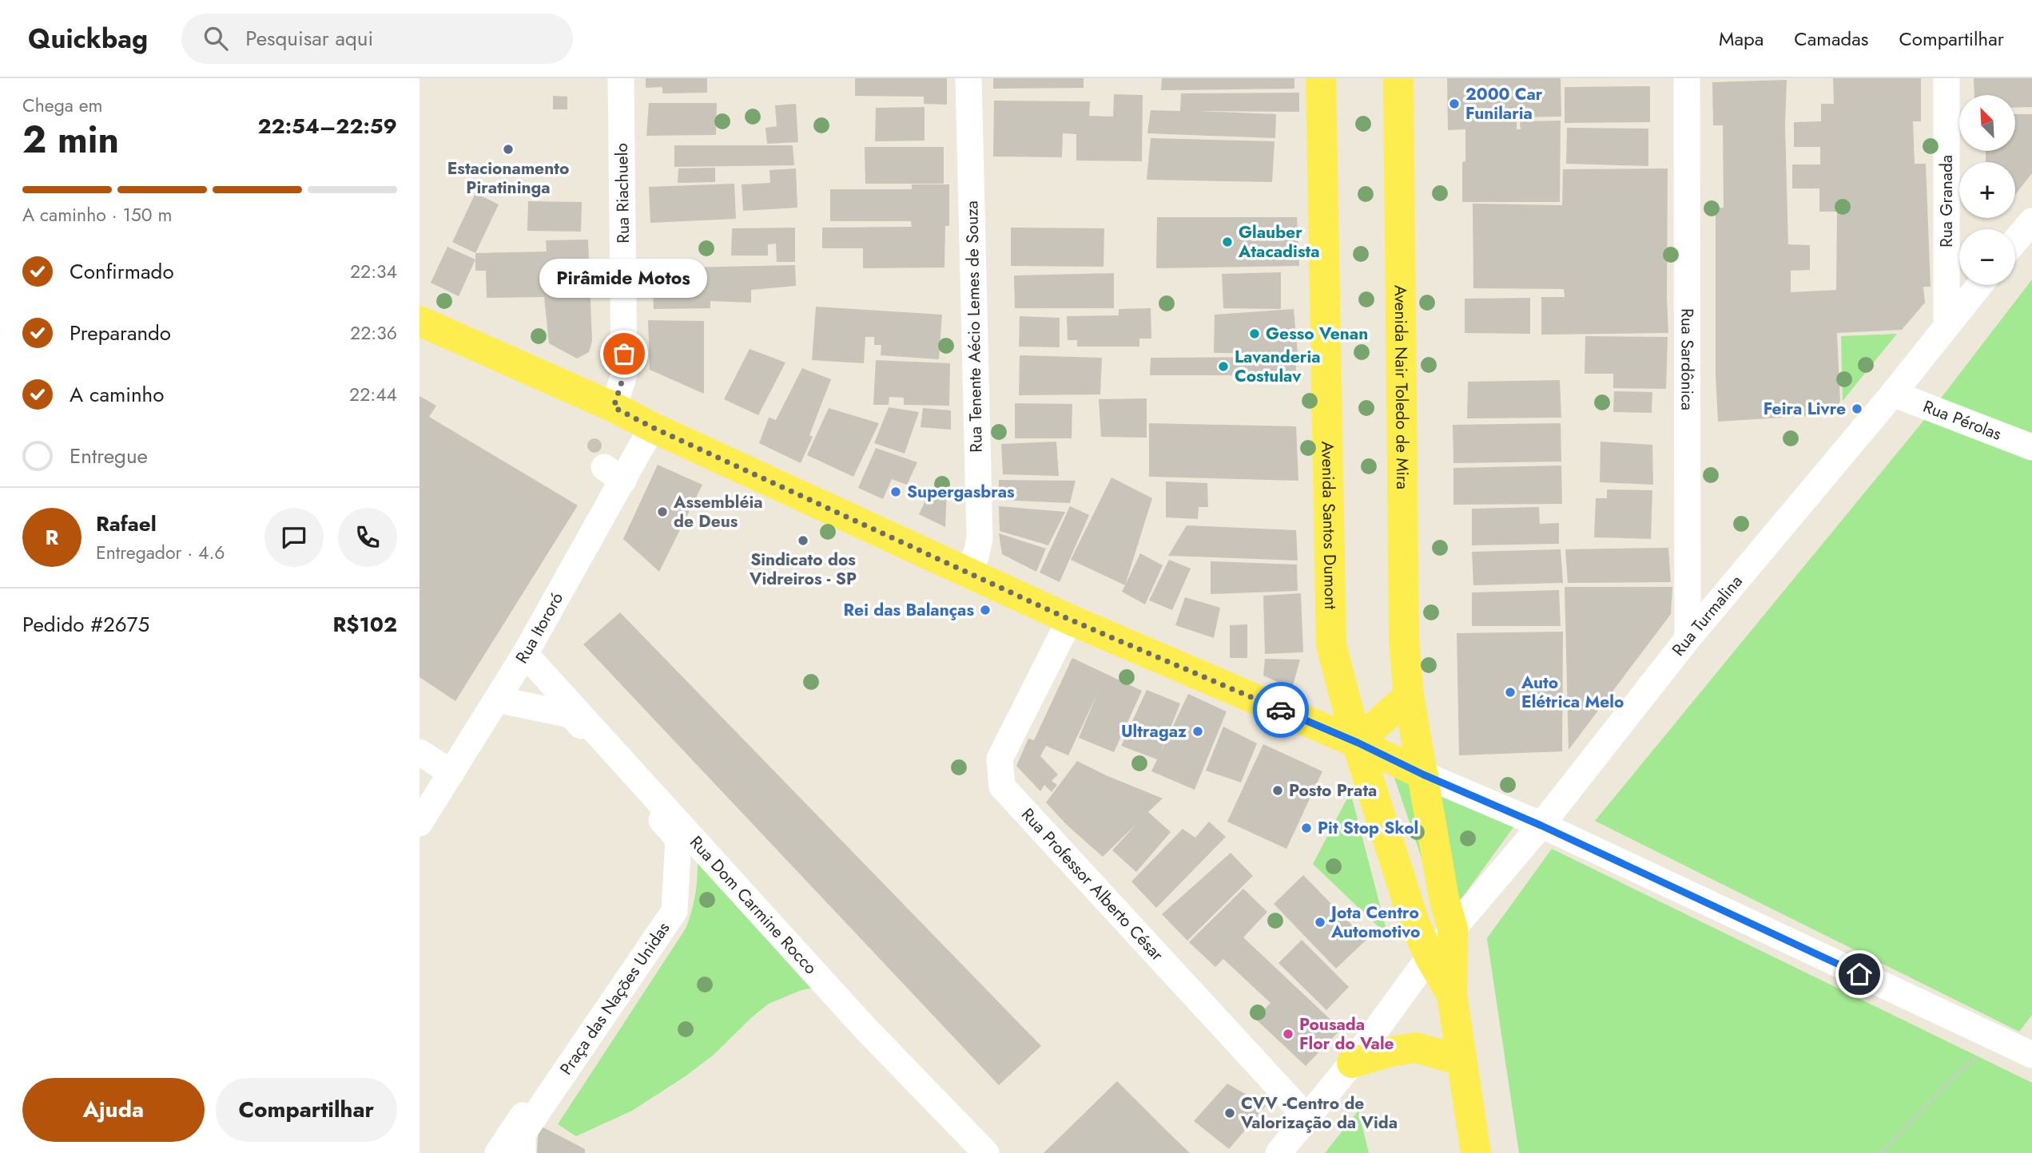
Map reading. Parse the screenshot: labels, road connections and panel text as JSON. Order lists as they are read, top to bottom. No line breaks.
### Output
{"streets":{"main road":["Avenida Nair Toledo de Mira","Avenida Santos Dumont"],"street":["Rua Riachuelo","Rua Granada","Rua Tenente Aécio Lemes de Souza","Rua Sardônica","Rua Pérolas","Rua Turmalina","Rua Itororó","Rua Professor Alberto César","Rua Dom Carmine Rocco","Praça das Nações Unidas"]},"crossings":[["Rua Granada","Rua Turmalina"],["Rua Sardônica","Rua Turmalina"],["Rua Pérolas","Rua Turmalina"],["Avenida Santos Dumont","Rua Turmalina"],["Rua Turmalina","Rua Professor Alberto César"],["Rua Itororó","Rua Dom Carmine Rocco"],["Rua Itororó","Praça das Nações Unidas"]],"places":["2000 Car Funilaria","Estacionamento Piratininga","Glauber Atacadista","Gesso Venan","Pirâmide Motos","Lavanderia Costulav","Feira Livre","Supergasbras","Assembléia de Deus","Sindicato dos Vidreiros - SP","Rei das Balanças","Auto Elétrica Melo","Ultragaz","Posto Prata","Pit Stop Skol","Jota Centro Automotivo","Pousada Flor do Vale","CVV -Centro de Valorização da Vida"],"north":"top left","page":{"header":"Quickbag","search":"Pesquisar aqui","nav":["Mapa","Camadas","Compartilhar"],"heading":["2 min","Chega em","22:54–22:59"],"panel":["Rafael","Entregador · 4.6","Pedido #2675","R$102"],"map_buttons":["+","−"],"bar":"A caminho · 150 m","list":[["Confirmado","22:34"],["Preparando","22:36"],["A caminho","22:44"],"Entregue"],"bubble":"Pirâmide Motos","round":"R","buttons":["Ajuda","Compartilhar"]}}
